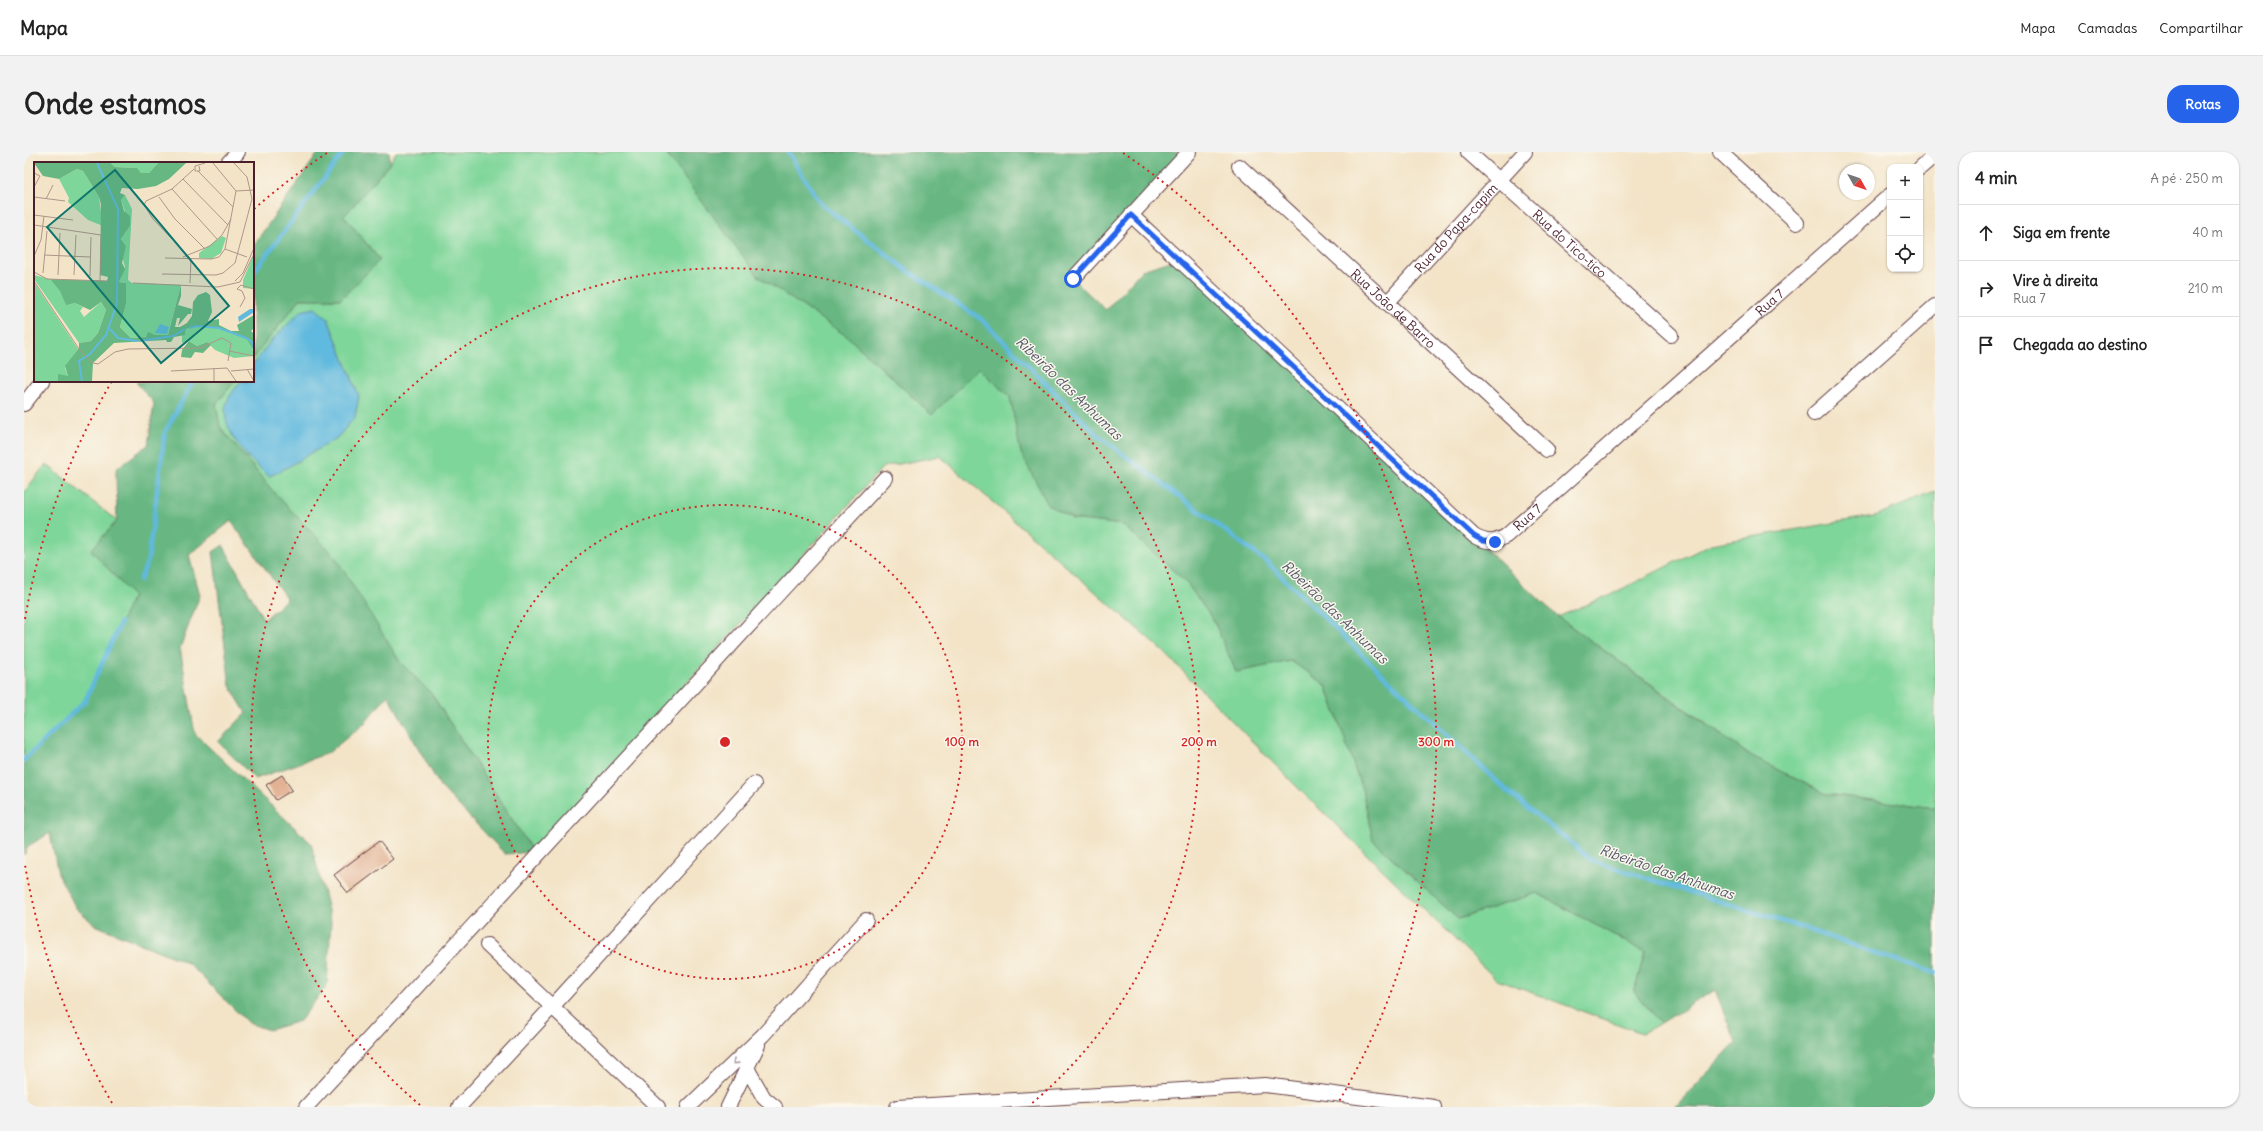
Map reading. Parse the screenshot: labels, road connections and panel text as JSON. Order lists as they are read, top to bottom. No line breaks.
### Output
{"streets":{"street":["Rua do Papa-capim","Rua do Tico-tico","Rua 7","Rua João de Barro"]},"crossings":[["Rua do Papa-capim","Rua do Tico-tico"],["Rua do Papa-capim","Rua João de Barro"]],"water":["Ribeirão das Anhumas"],"north":"bottom right","page":{"header":"Mapa","nav":["Mapa","Camadas","Compartilhar"],"buttons":"Rotas","title":"Onde estamos","heading":["4 min","A pé · 250 m"],"map_buttons":["+","−"],"list":[["Siga em frente","40 m"],["Vire à direita","Rua 7","210 m"],"Chegada ao destino"]},"rings":["100 m","200 m","300 m"]}
